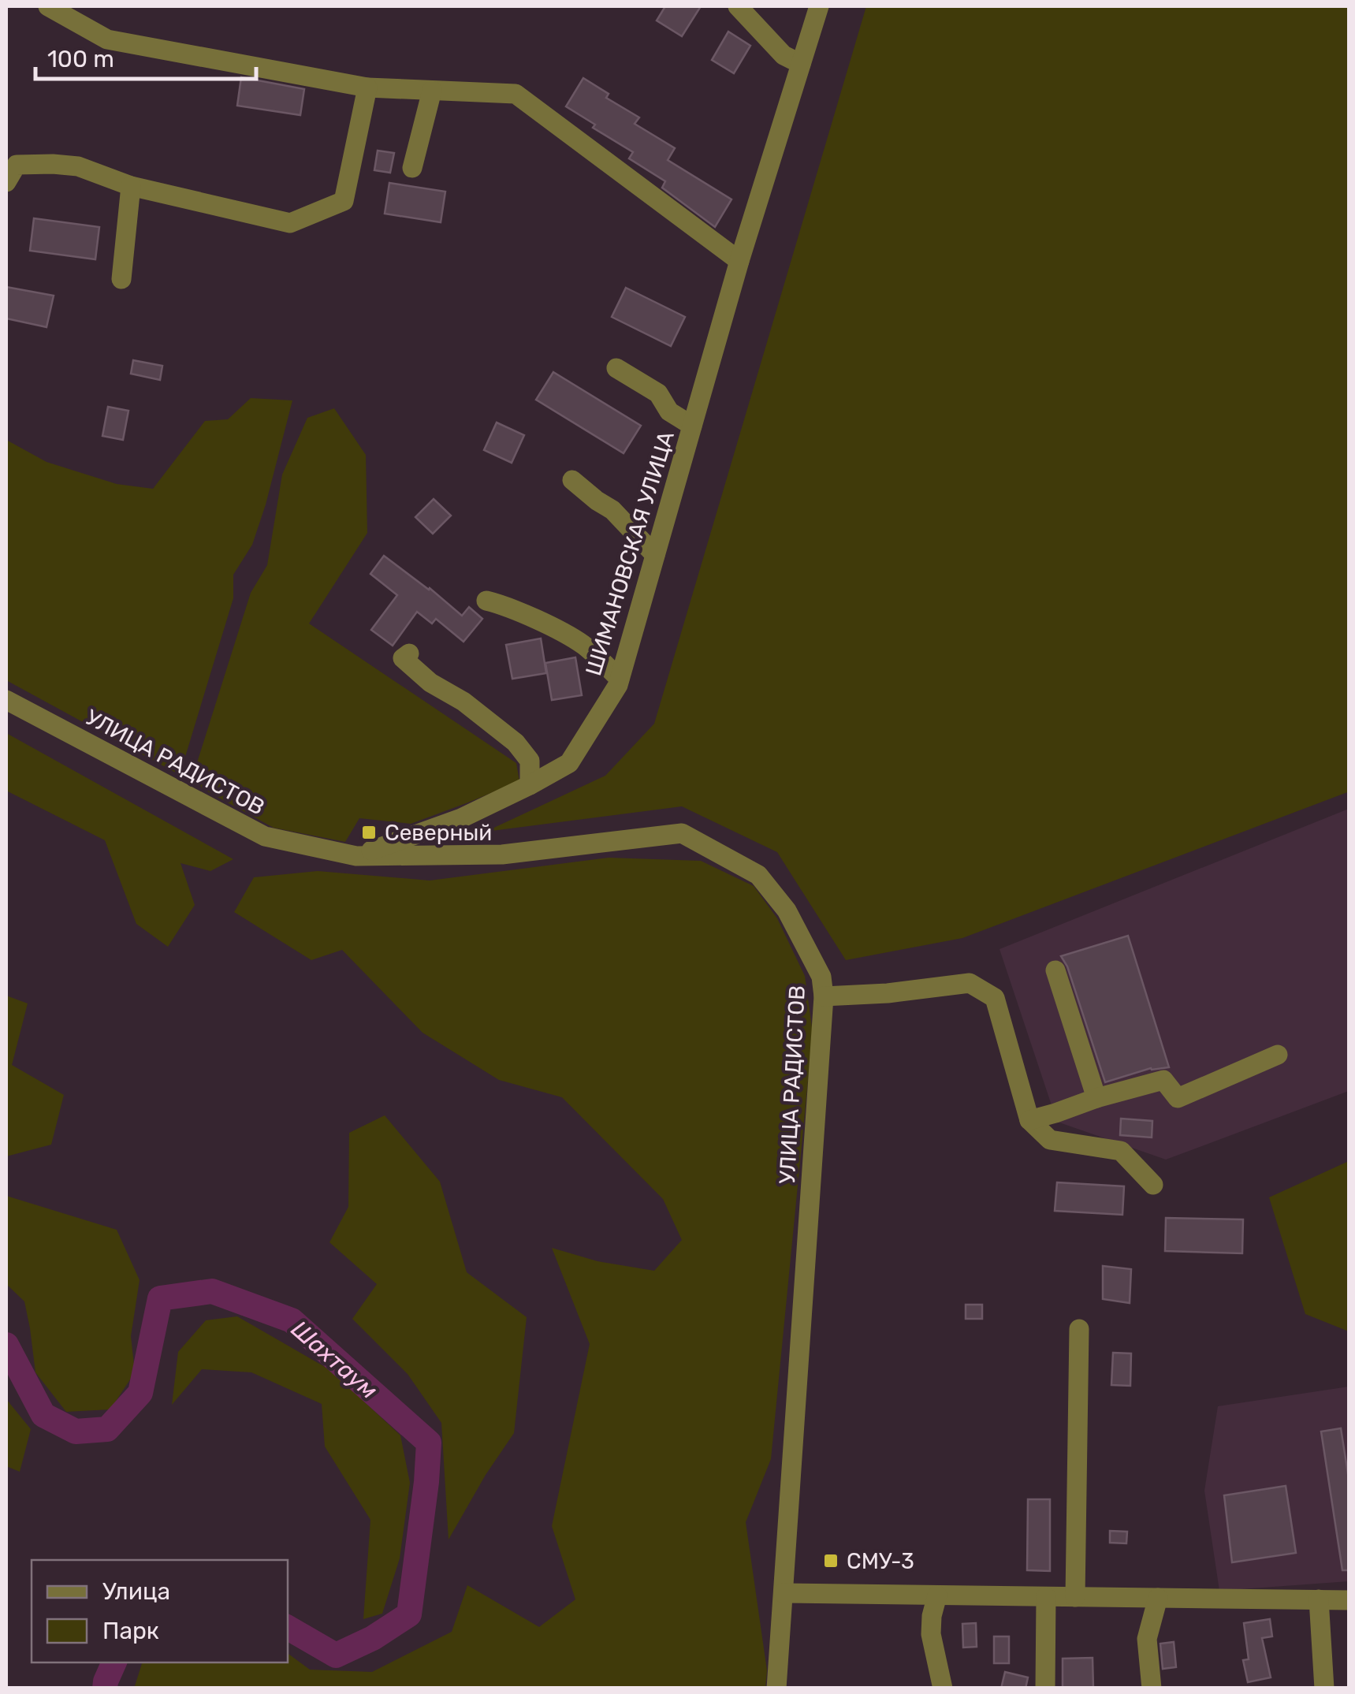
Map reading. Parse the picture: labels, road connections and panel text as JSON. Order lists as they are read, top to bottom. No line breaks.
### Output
{"streets":{"street":["ШИМАНОВСКАЯ УЛИЦА","УЛИЦА РАДИСТОВ"]},"crossings":[["ШИМАНОВСКАЯ УЛИЦА","УЛИЦА РАДИСТОВ"]],"water":["Шахтаум"],"places":{"transit":["Северный","СМУ-3"]},"legend":["Улица","Парк"],"scale_bar":"100 m"}
